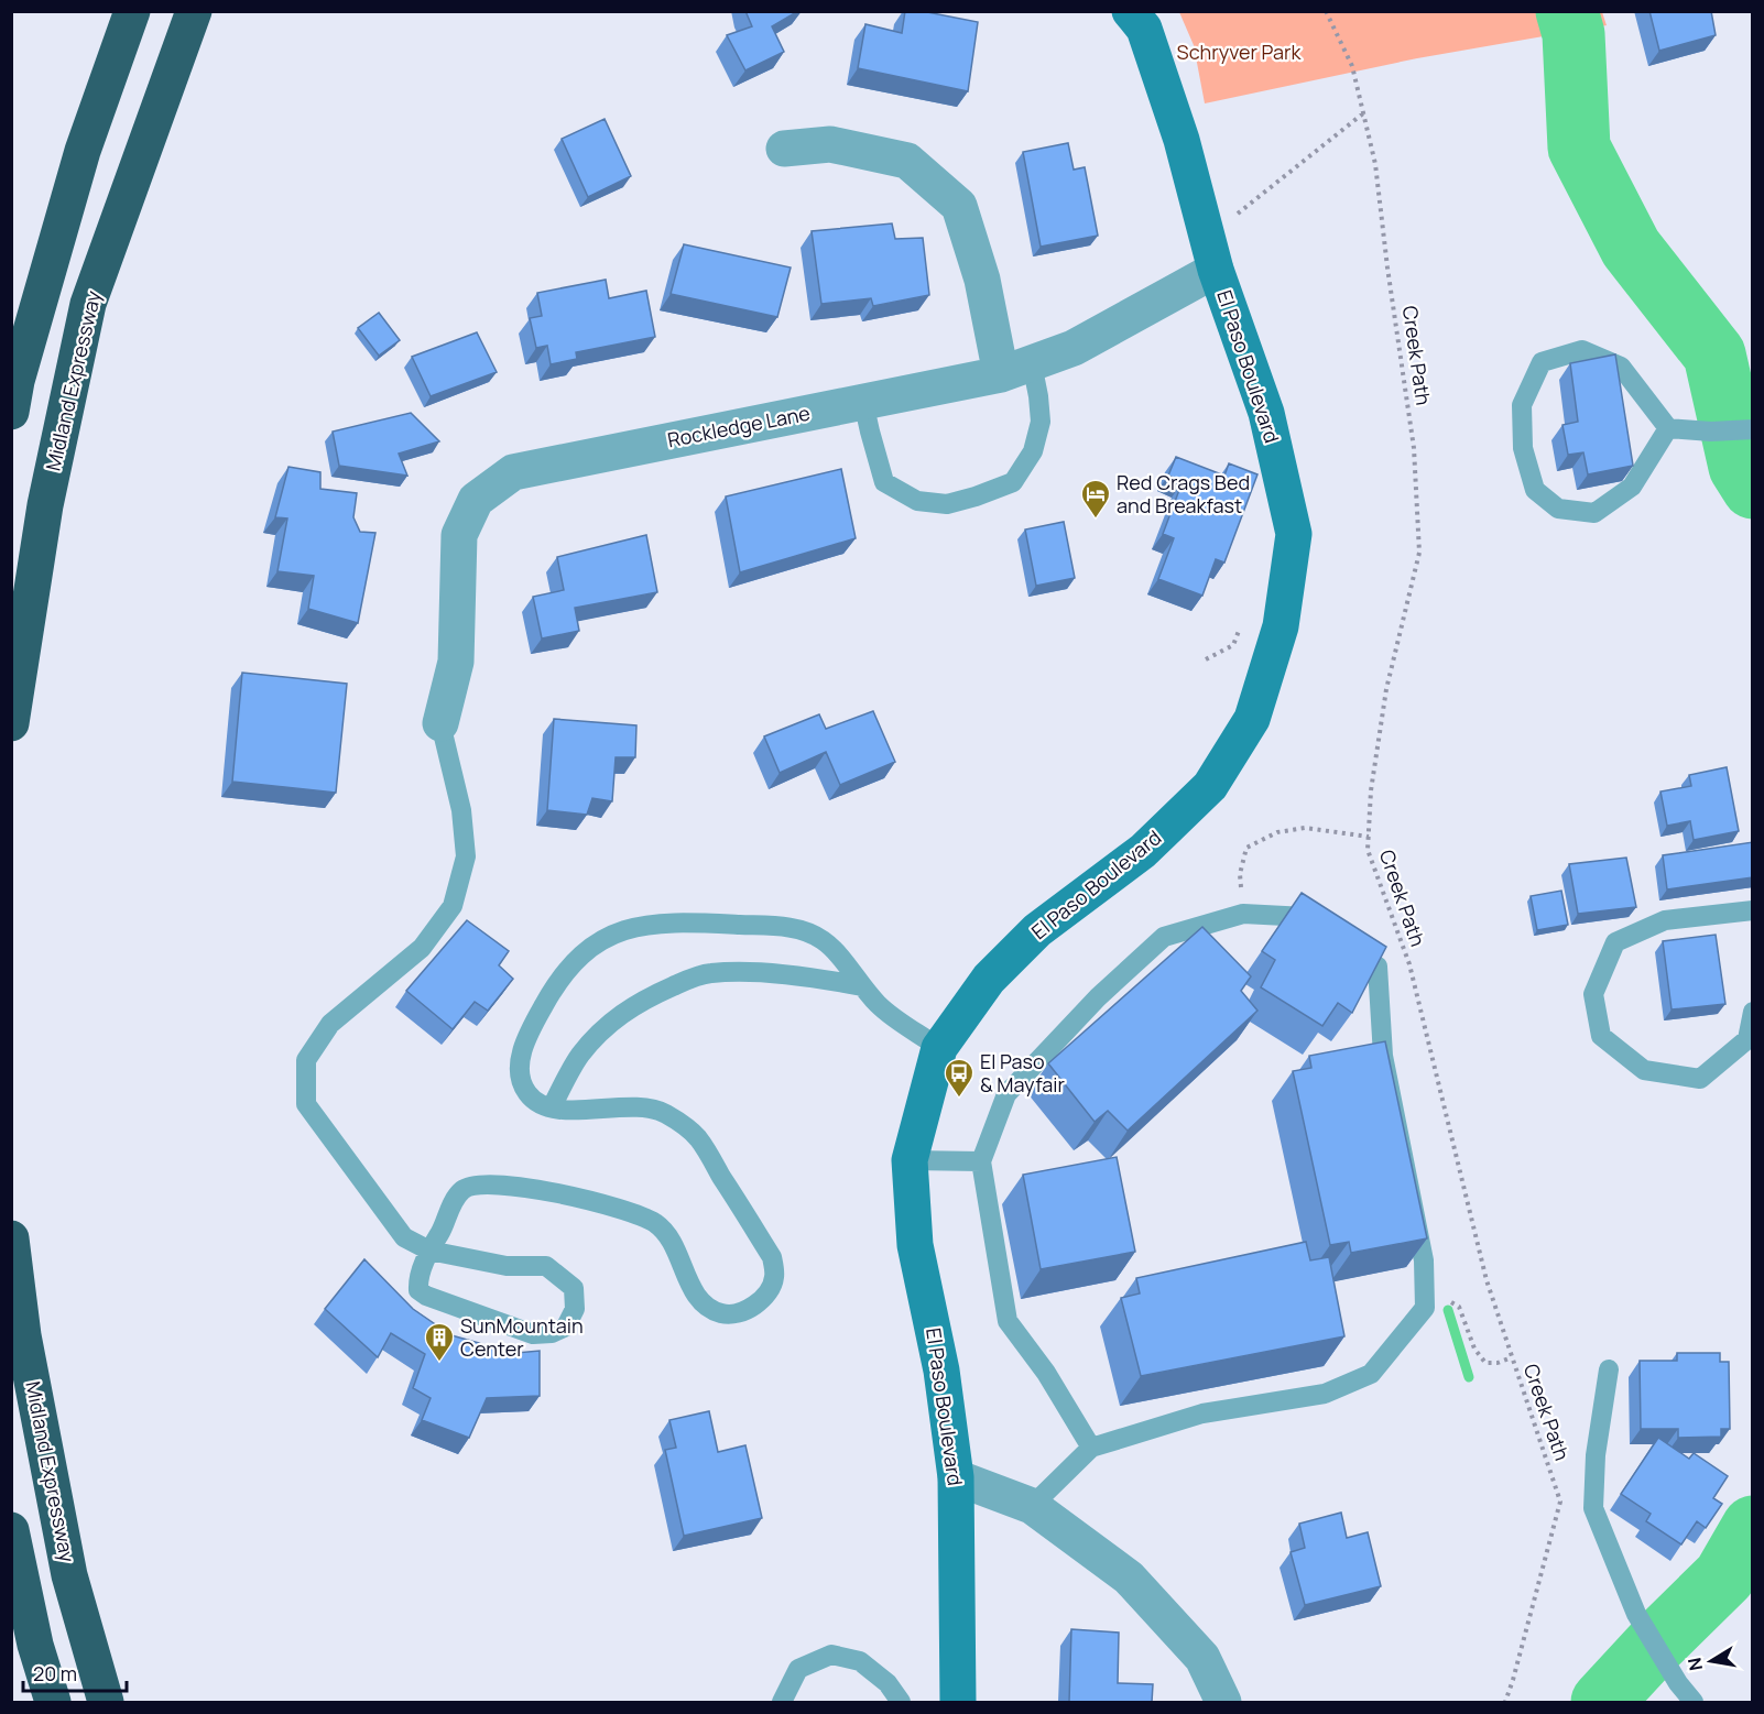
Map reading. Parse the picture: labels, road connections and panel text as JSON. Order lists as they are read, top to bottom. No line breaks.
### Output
{"streets":{"highway":["Midland Expressway"],"street":["El Paso Boulevard","Rockledge Lane"],"path":["Creek Path"]},"crossings":[["El Paso Boulevard","Rockledge Lane"]],"parks":["Schryver Park"],"places":{"hotel":["Red Crags Bed and Breakfast"],"bus stop":["El Paso & Mayfair"],"building":["SunMountain Center"]},"scale_bar":"20 m","north":"left"}
